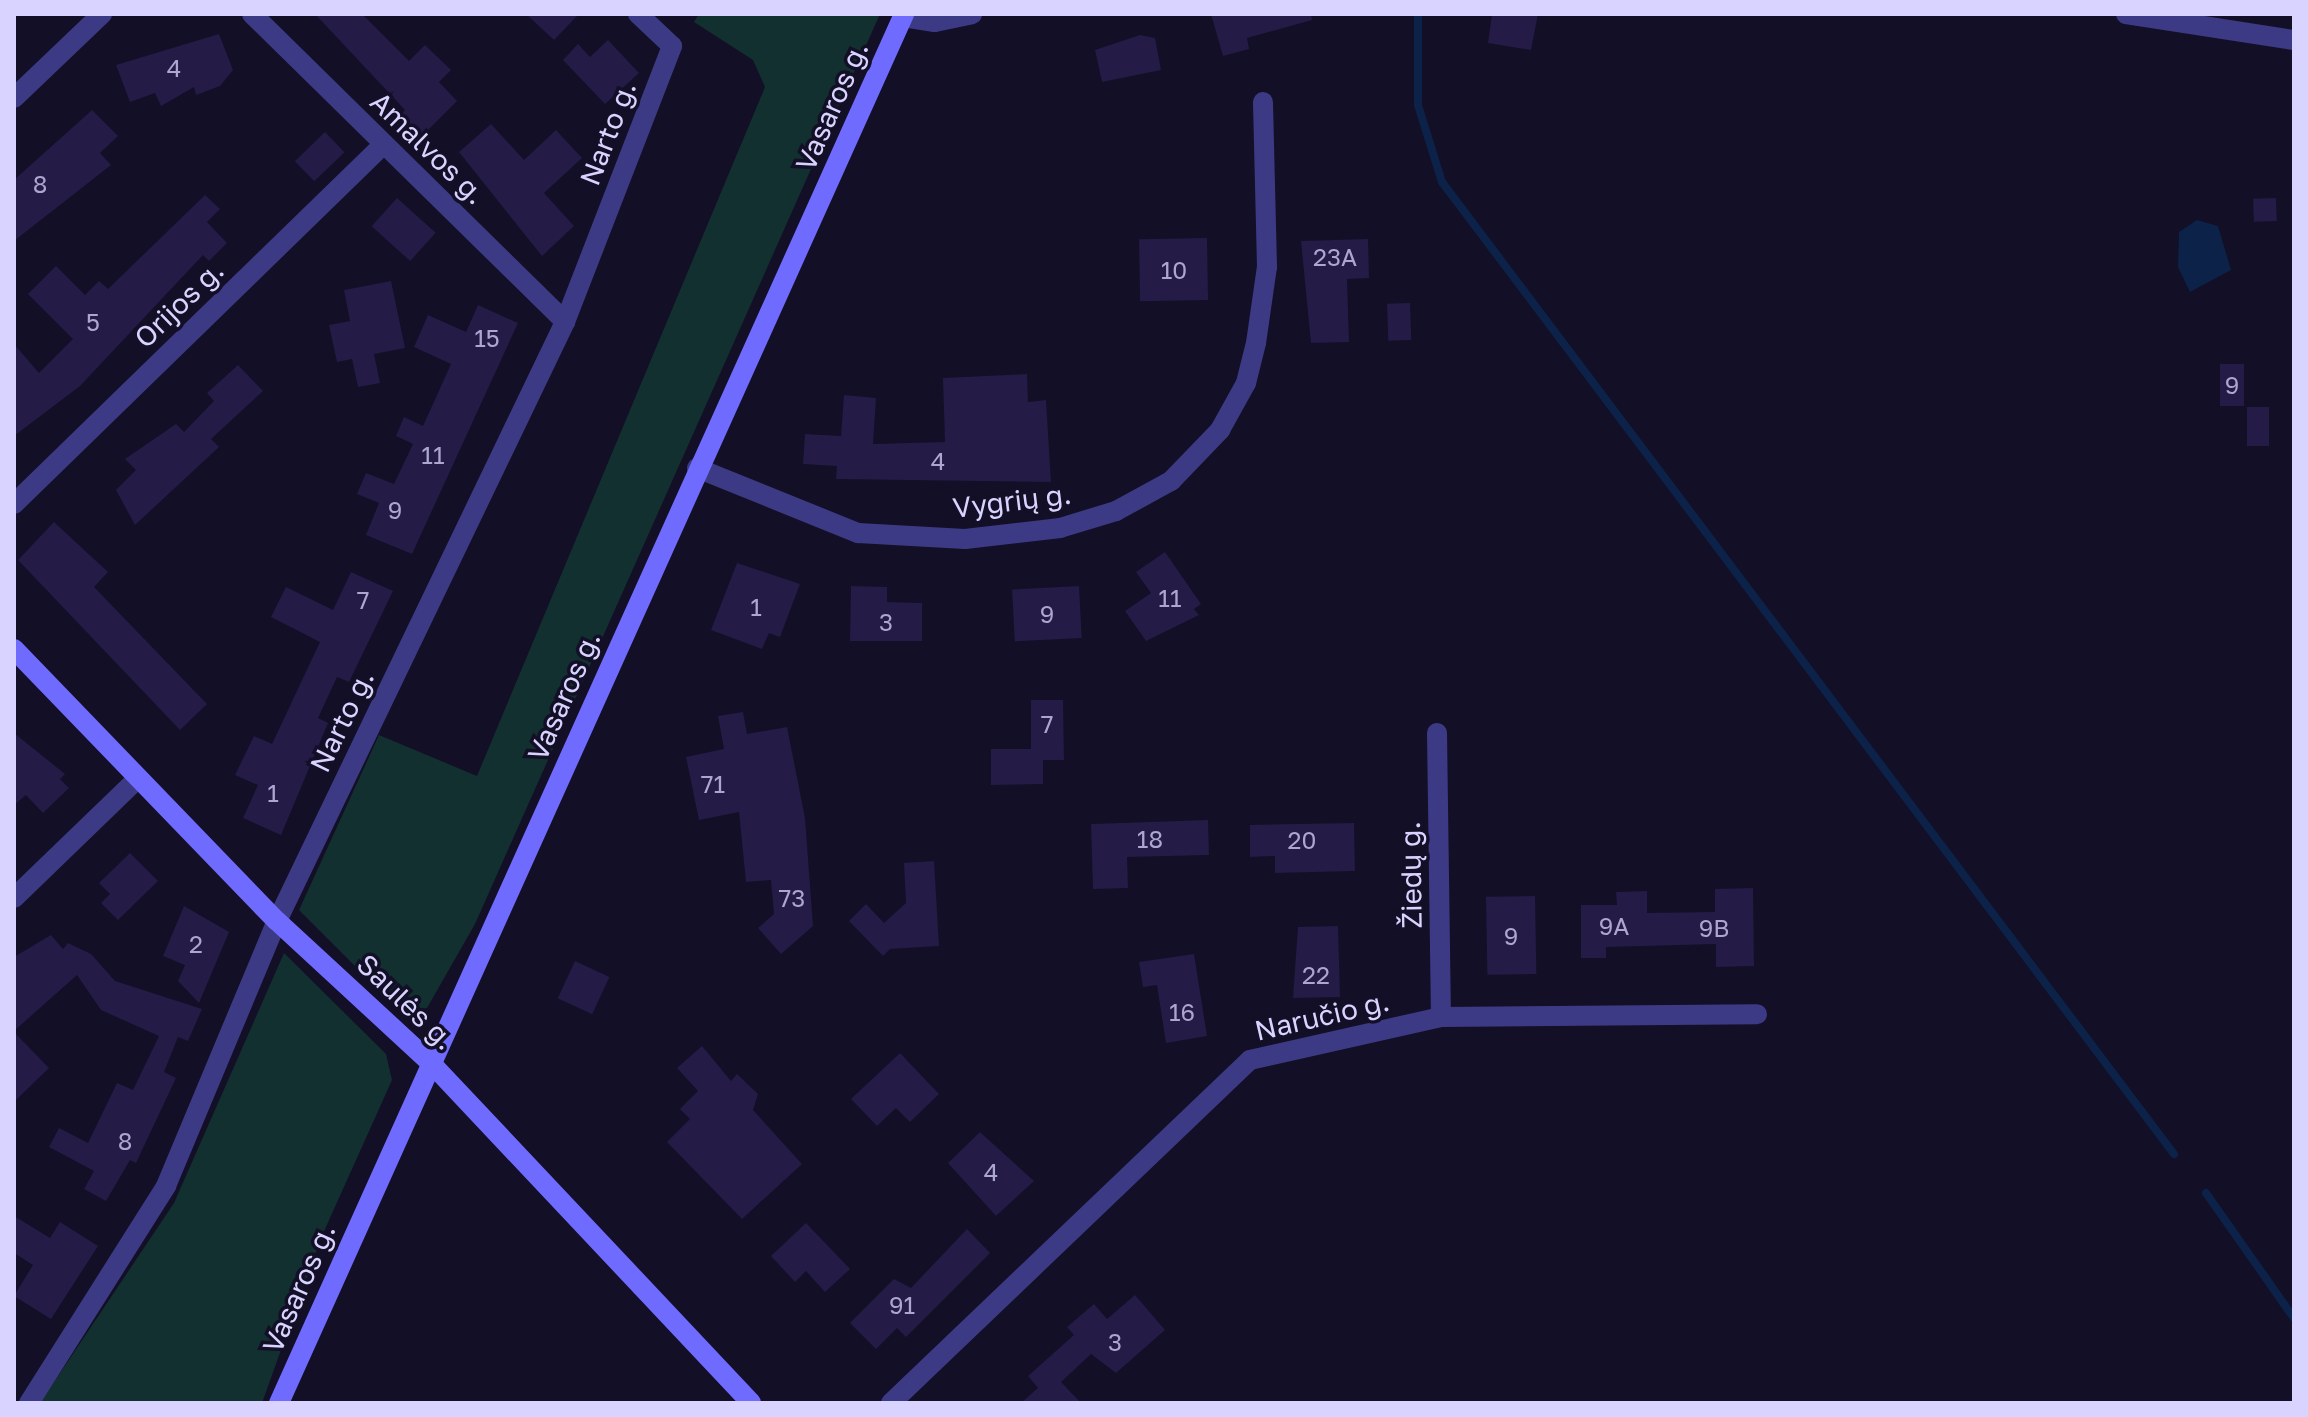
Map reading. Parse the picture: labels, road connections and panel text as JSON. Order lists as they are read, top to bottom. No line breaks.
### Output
{"streets":{"main road":["Vasaros g.","Saulės g."],"street":["Narto g.","Amalvos g.","Orijos g.","Vygrių g.","Žiedų g.","Naručio g."]},"crossings":[["Vasaros g.","Vygrių g."],["Vasaros g.","Saulės g."],["Narto g.","Amalvos g."],["Narto g.","Saulės g."],["Amalvos g.","Orijos g."],["Žiedų g.","Naručio g."]],"house_numbers":["4","8","23A","10","5","15","9","11","4","9","11","7","1","9","3","7","71","1","18","20","73","9A","9B","9","2","22","16","8","4","91","3"]}
